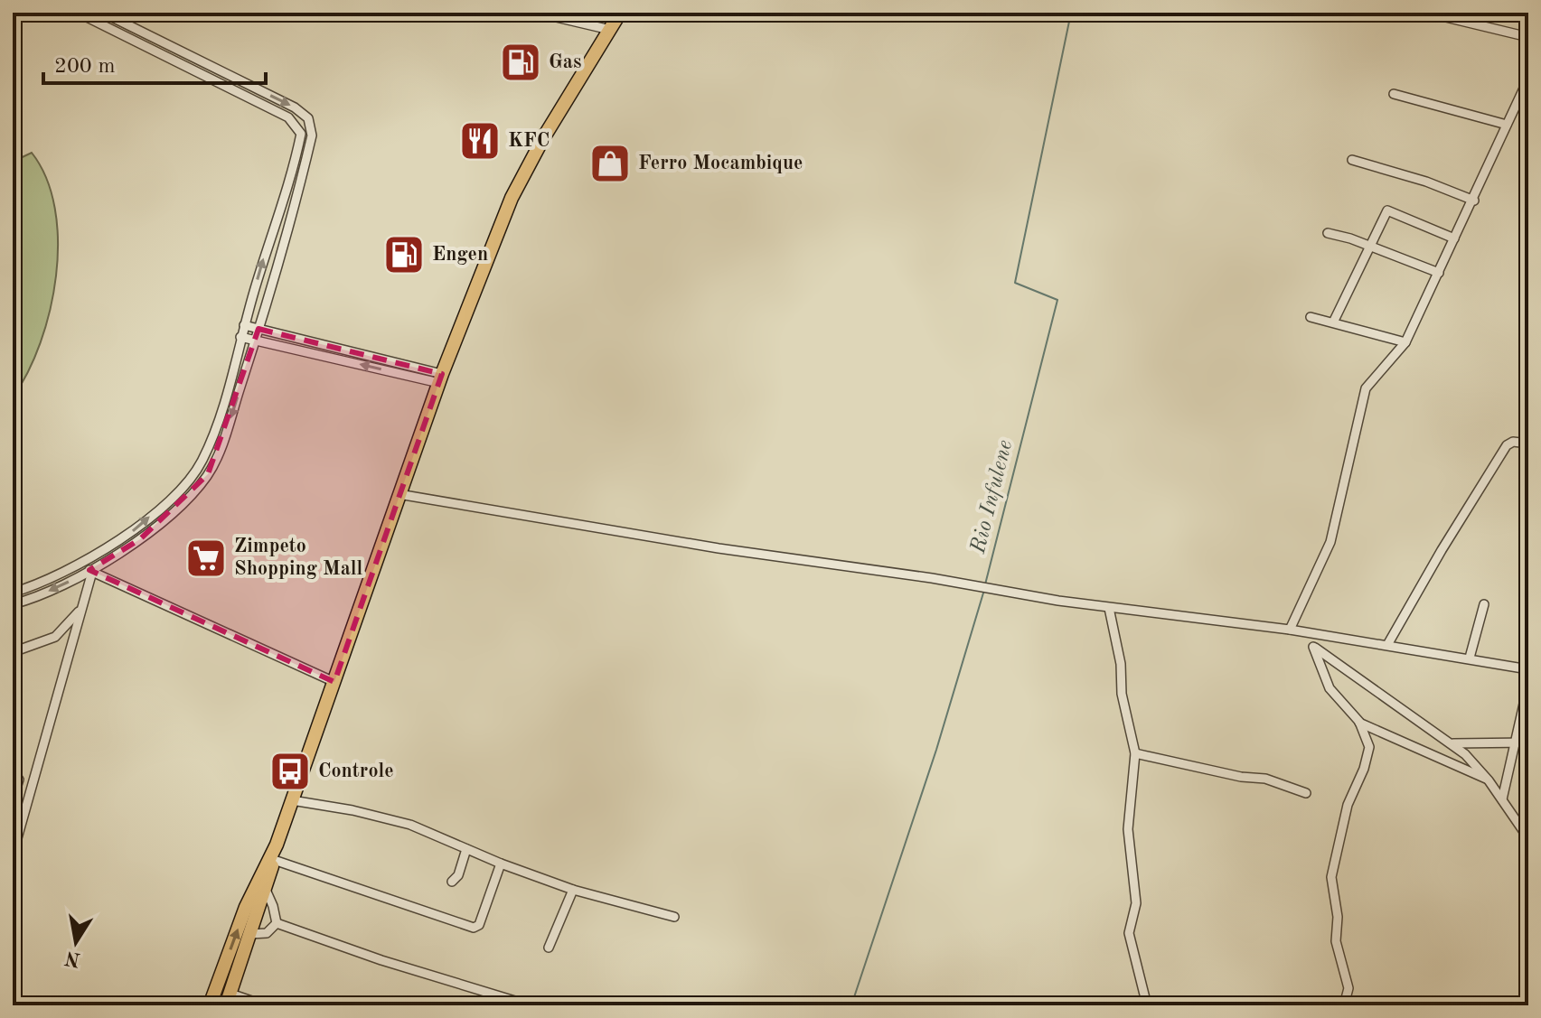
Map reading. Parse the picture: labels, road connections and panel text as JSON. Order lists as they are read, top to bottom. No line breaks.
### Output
{"water":["Rio Infulene"],"places":{"fuel station":["Gas","Engen"],"restaurant":["KFC"],"shop":["Ferro Mocambique"],"supermarket":["Zimpeto Shopping Mall"],"bus stop":["Controle"]},"scale_bar":"200 m","north":"bottom"}
